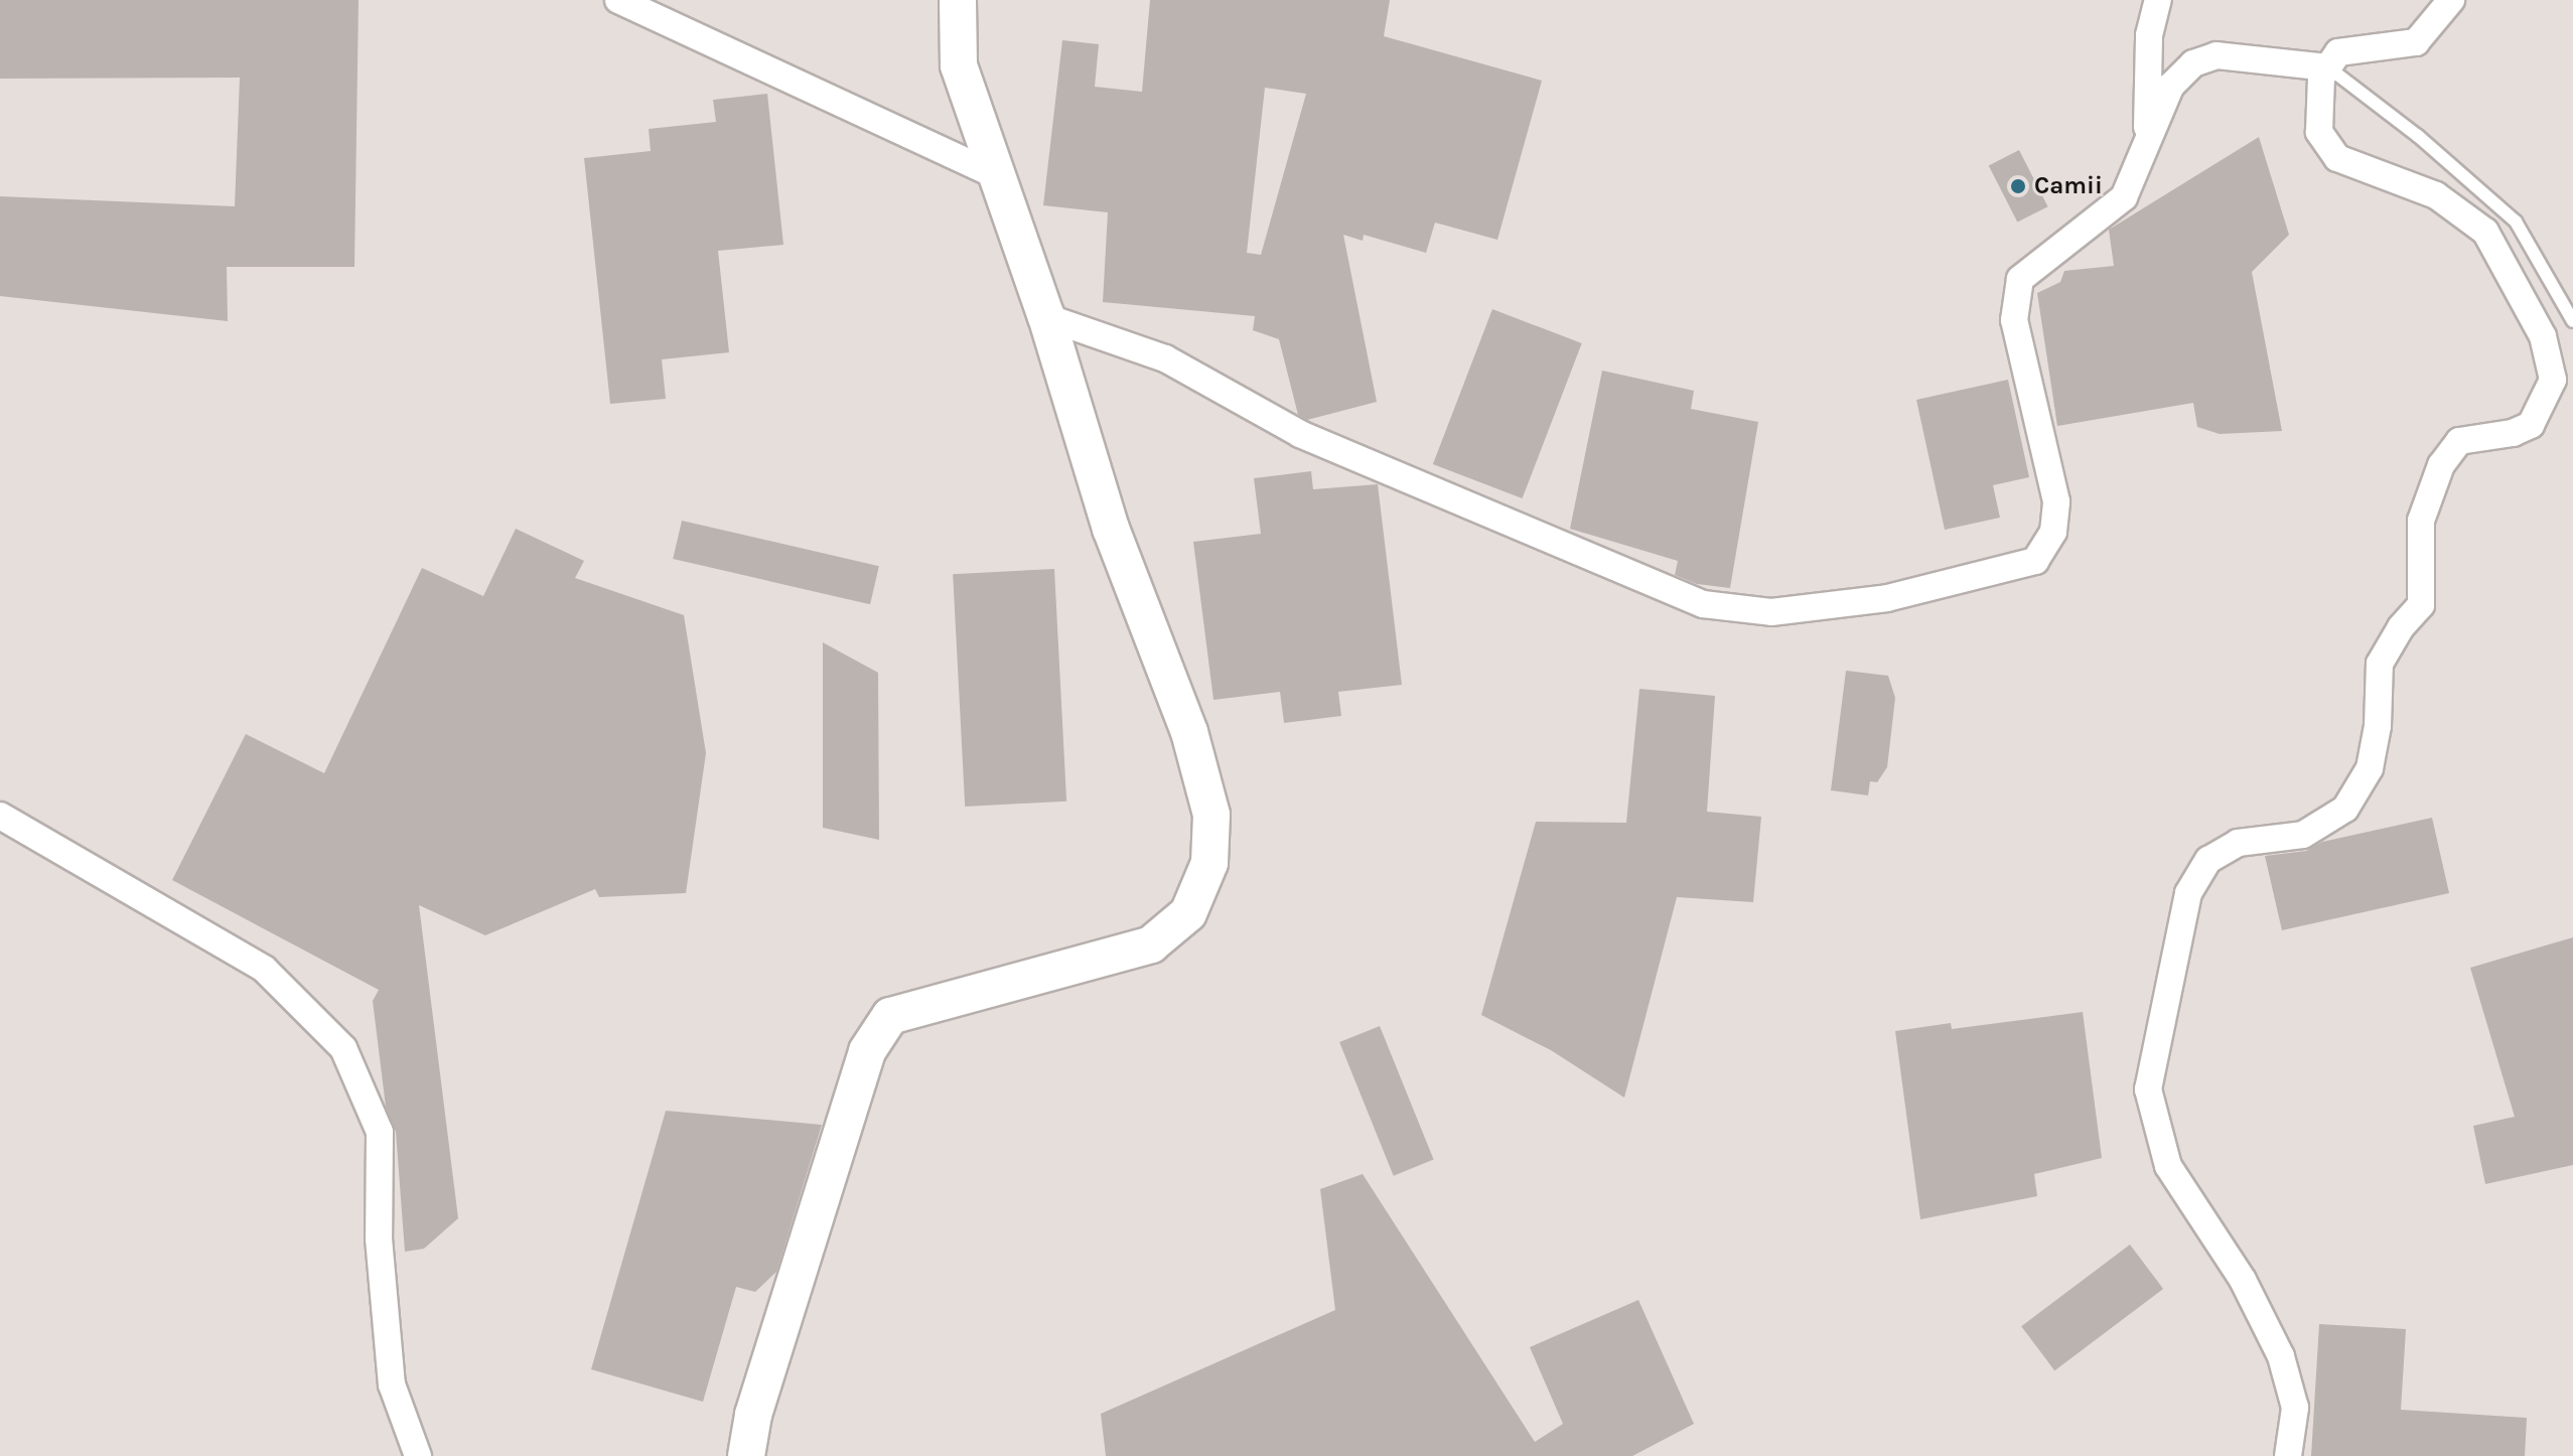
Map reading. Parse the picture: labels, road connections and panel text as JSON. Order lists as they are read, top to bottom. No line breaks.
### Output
{"places":["Camii"]}
